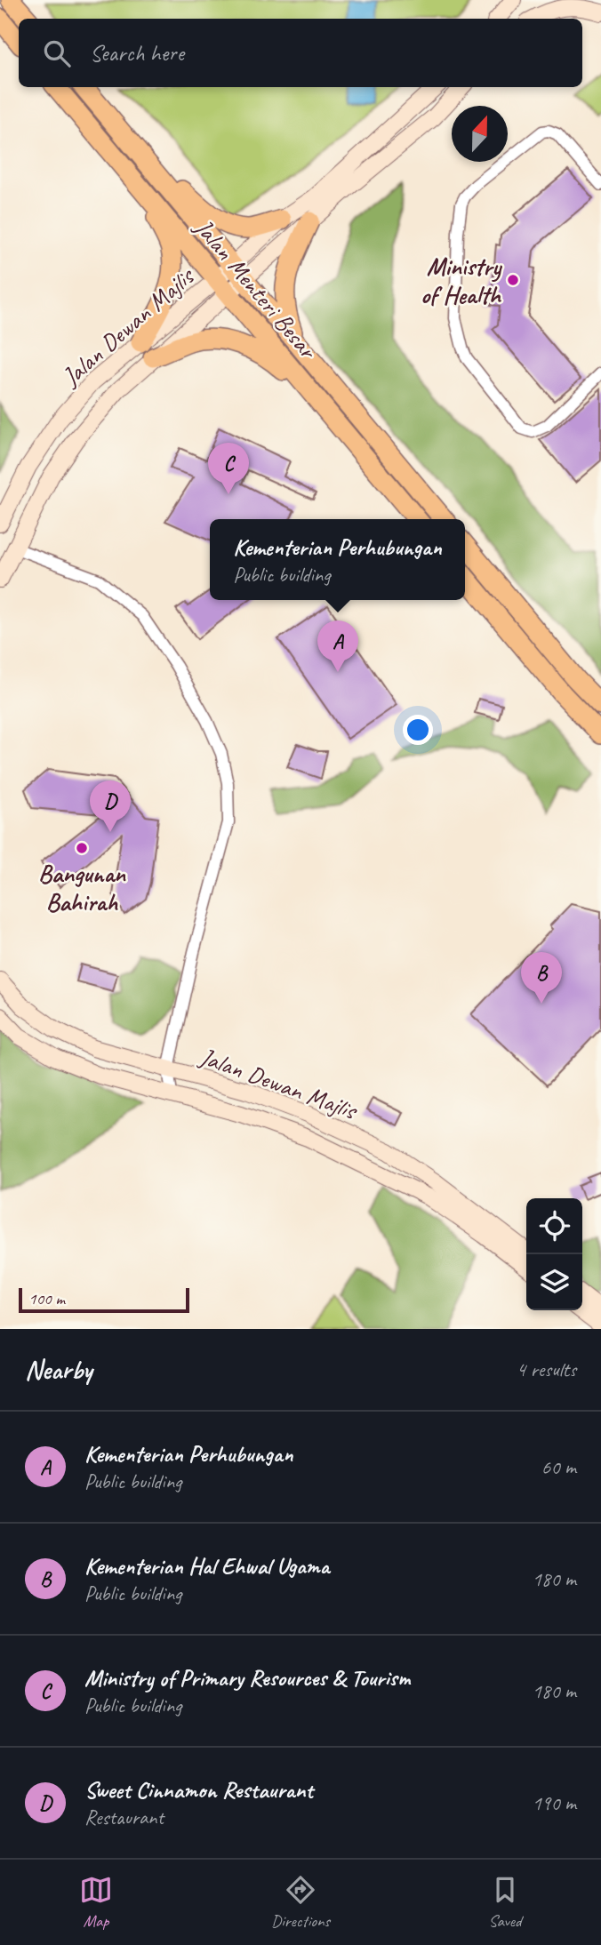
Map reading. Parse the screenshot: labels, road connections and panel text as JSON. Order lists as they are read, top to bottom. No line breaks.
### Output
{"streets":{"main road":["Jalan Menteri Besar"],"street":["Jalan Dewan Majlis"]},"crossings":[["Jalan Menteri Besar","Jalan Dewan Majlis"]],"places":["Ministry of Health","Bangunan Bahirah"],"scale_bar":"100 m","north":"top","page":{"search":"Search here","pins":["C","A","D","B"],"popup":["Kementerian Perhubungan","Public building"],"scale":"100 m","heading":["Nearby","4 results"],"list":[{"mark":"A","name":"Kementerian Perhubungan","note":"Public building","value":"60 m"},{"mark":"B","name":"Kementerian Hal Ehwal Ugama","note":"Public building","value":"180 m"},{"mark":"C","name":"Ministry of Primary Resources & Tourism","note":"Public building","value":"180 m"},{"mark":"D","name":"Sweet Cinnamon Restaurant","note":"Restaurant","value":"190 m"}],"nav":["Map","Directions","Saved"]}}
